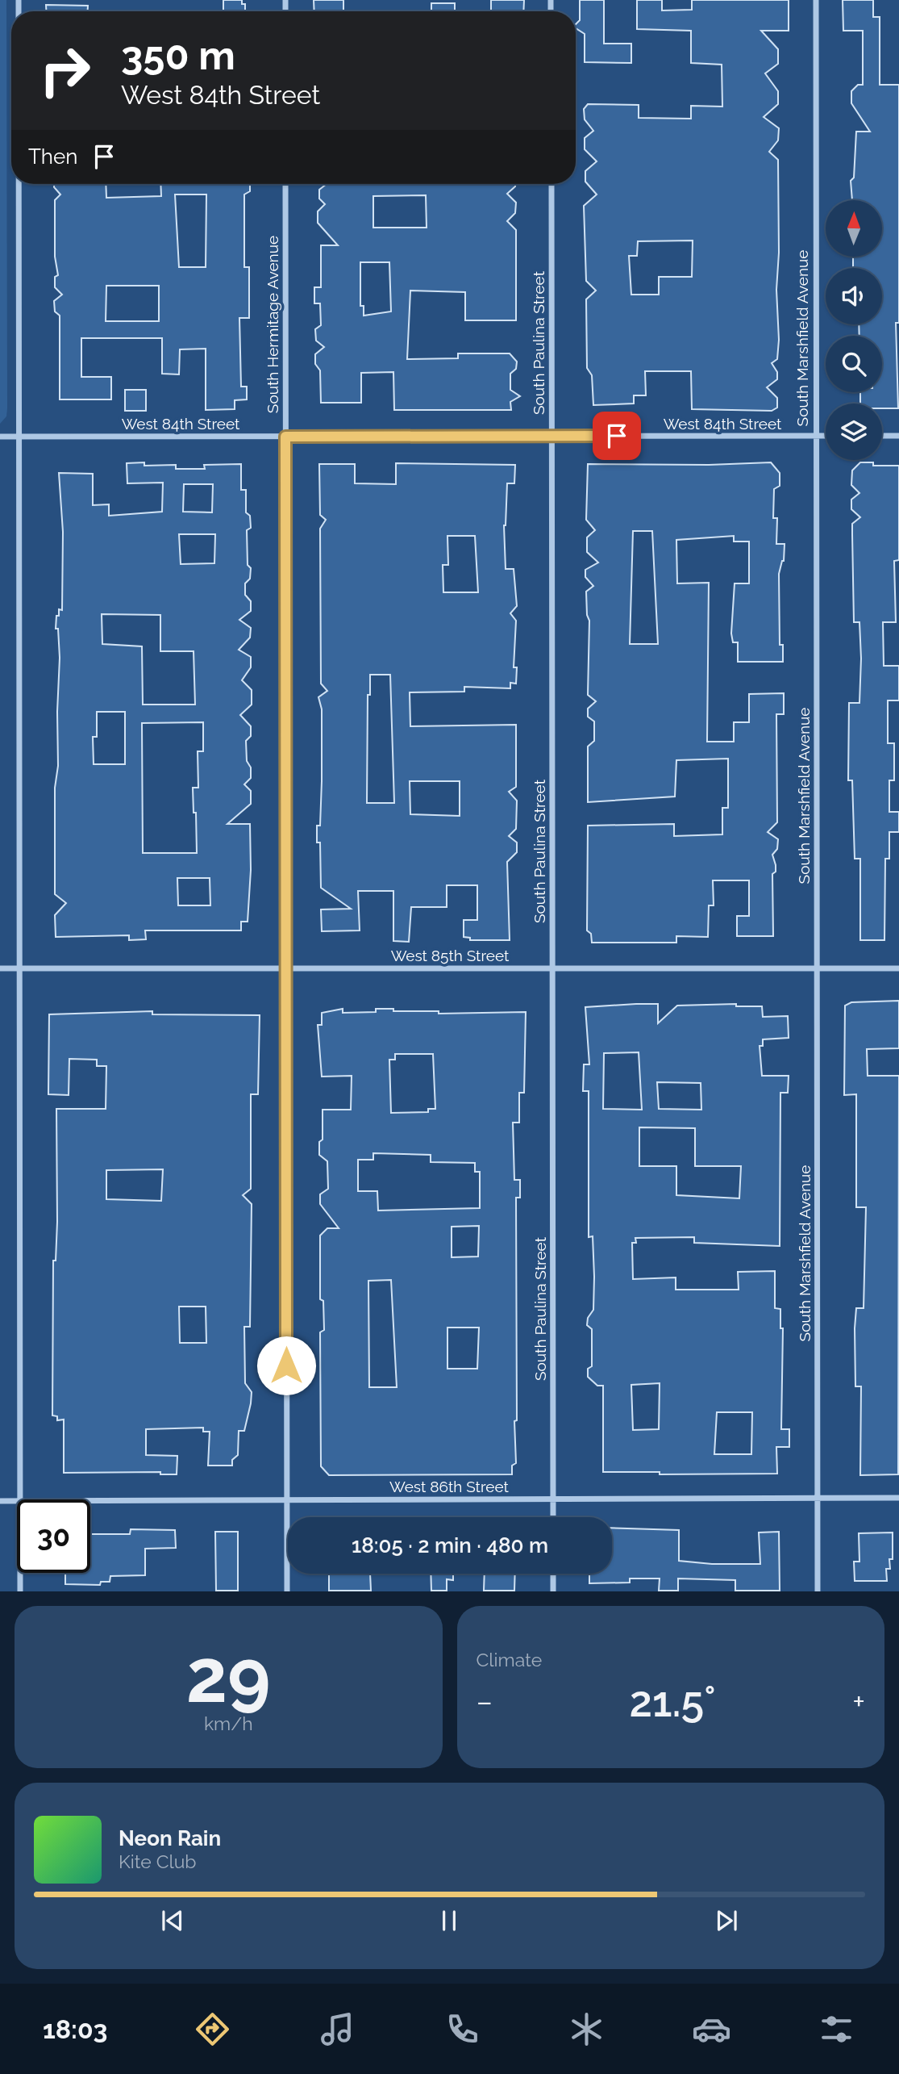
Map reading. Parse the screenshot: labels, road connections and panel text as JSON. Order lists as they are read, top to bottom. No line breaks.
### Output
{"streets":{"street":["South Hermitage Avenue","South Marshfield Avenue","South Paulina Street","West 84th Street","West 85th Street","West 86th Street"]},"crossings":[["South Hermitage Avenue","West 84th Street"],["South Hermitage Avenue","West 85th Street"],["South Hermitage Avenue","West 86th Street"],["South Marshfield Avenue","West 84th Street"],["South Marshfield Avenue","West 85th Street"],["South Marshfield Avenue","West 86th Street"],["South Paulina Street","West 84th Street"],["South Paulina Street","West 85th Street"],["South Paulina Street","West 86th Street"]],"north":"top","page":{"turn":["350 m","West 84th Street"],"then":"Then","limit":"30","trip":"18:05 · 2 min · 480 m","tile":[["29","km/h"],"Climate"],"heat":["−","21.5°","+"],"song":["Neon Rain","Kite Club"],"tabs":"18:03"}}
